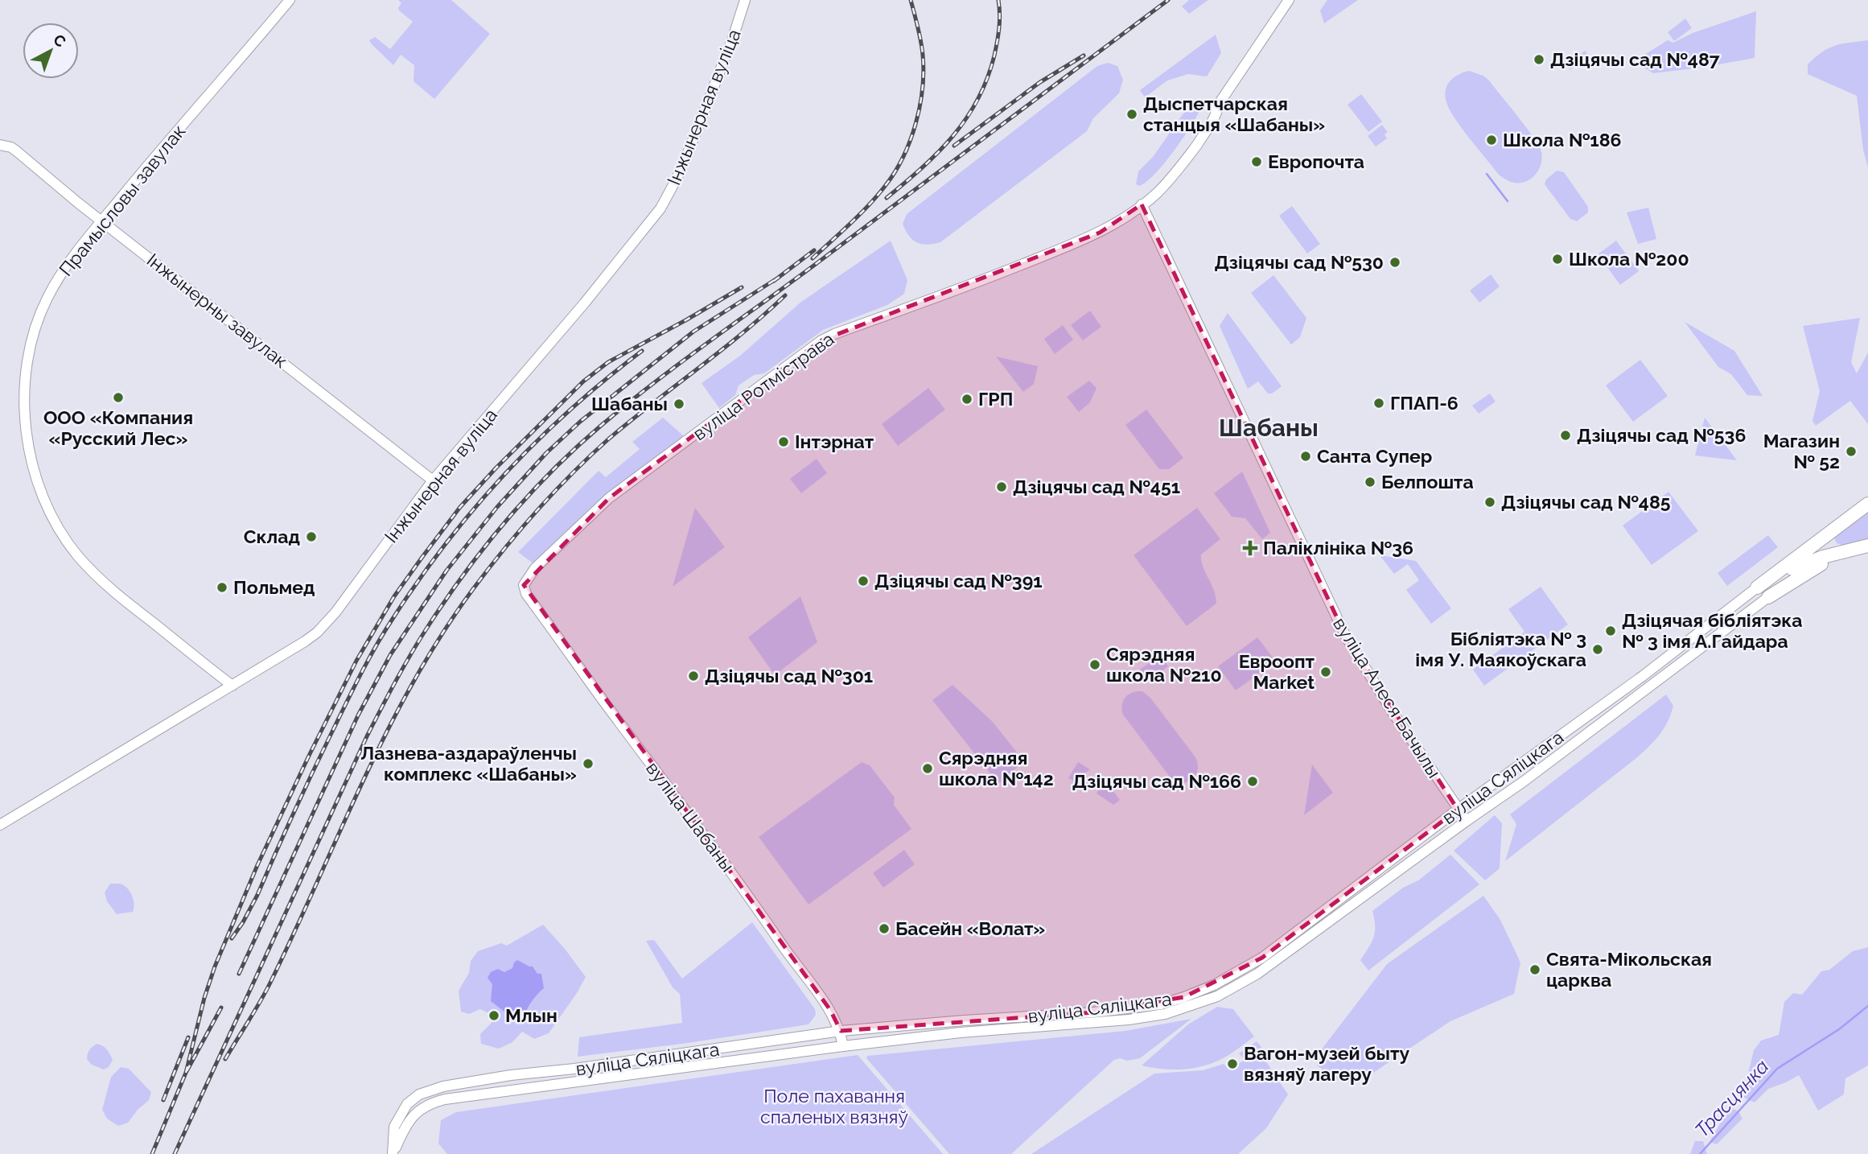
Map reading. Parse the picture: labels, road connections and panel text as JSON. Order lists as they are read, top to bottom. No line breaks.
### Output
{"streets":{"street":["Інжынерная вуліца","Прамысловы завулак","Інжынерны завулак","вуліца Ротмістрава","вуліца Алеся Бачылы","вуліца Сяліцкага","вуліца Шабаны"]},"crossings":[["Інжынерная вуліца","Прамысловы завулак"],["Інжынерная вуліца","Інжынерны завулак"],["Прамысловы завулак","Інжынерны завулак"],["вуліца Ротмістрава","вуліца Алеся Бачылы"],["вуліца Ротмістрава","вуліца Шабаны"],["вуліца Алеся Бачылы","вуліца Сяліцкага"],["вуліца Сяліцкага","вуліца Шабаны"]],"districts":["Шабаны"],"water":["Трасцянка"],"parks":["Поле пахавання спаленых вязняў"],"places":{"other":["Дзіцячы сад №487","Дыспетчарская станцыя «Шабаны»","Школа №186","Европочта","Школа №200","Дзіцячы сад №530","ООО «Компания «Русский Лес»","ГРП","ГПАП-6","Шабаны","Дзіцячы сад №536","Інтэрнат","Магазин № 52","Санта Супер","Белпошта","Дзіцячы сад №451","Дзіцячы сад №485","Склад","Дзіцячы сад №391","Польмед","Дзіцячая бібліятэка № 3 імя А.Гайдара","Бібліятэка № 3 імя У. Маякоўскага","Сярэдняя школа №210","Евроопт Market","Дзіцячы сад №301","Лазнева-аздараўленчы комплекс «Шабаны»","Сярэдняя школа №142","Дзіцячы сад №166","Басейн «Волат»","Свята-Мікольская царква","Млын","Вагон-музей быту вязняў лагеру"],"health":["Паліклініка №36"]},"north":"top right"}
